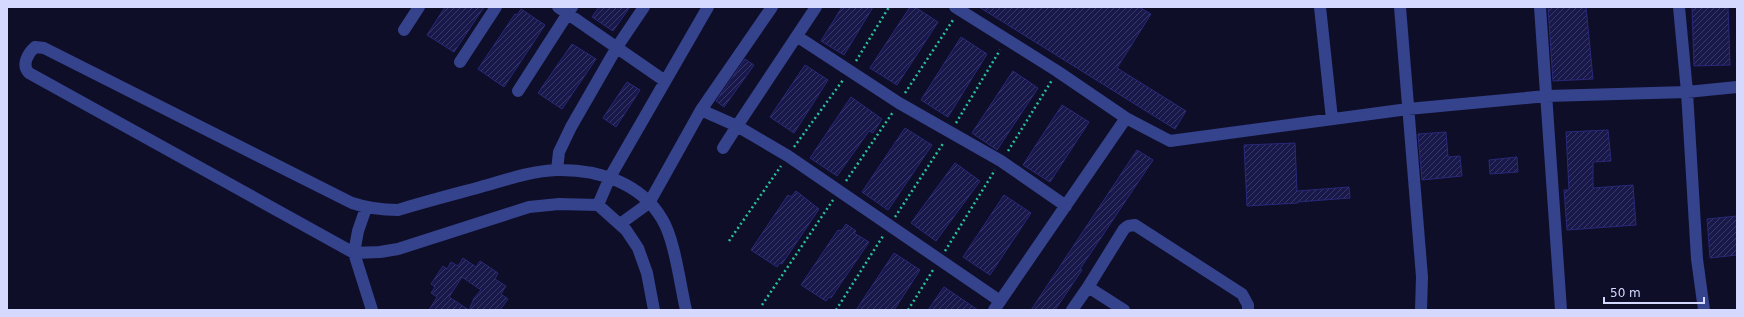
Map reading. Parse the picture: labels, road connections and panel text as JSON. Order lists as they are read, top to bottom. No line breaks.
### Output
{"scale_bar":"50 m"}
